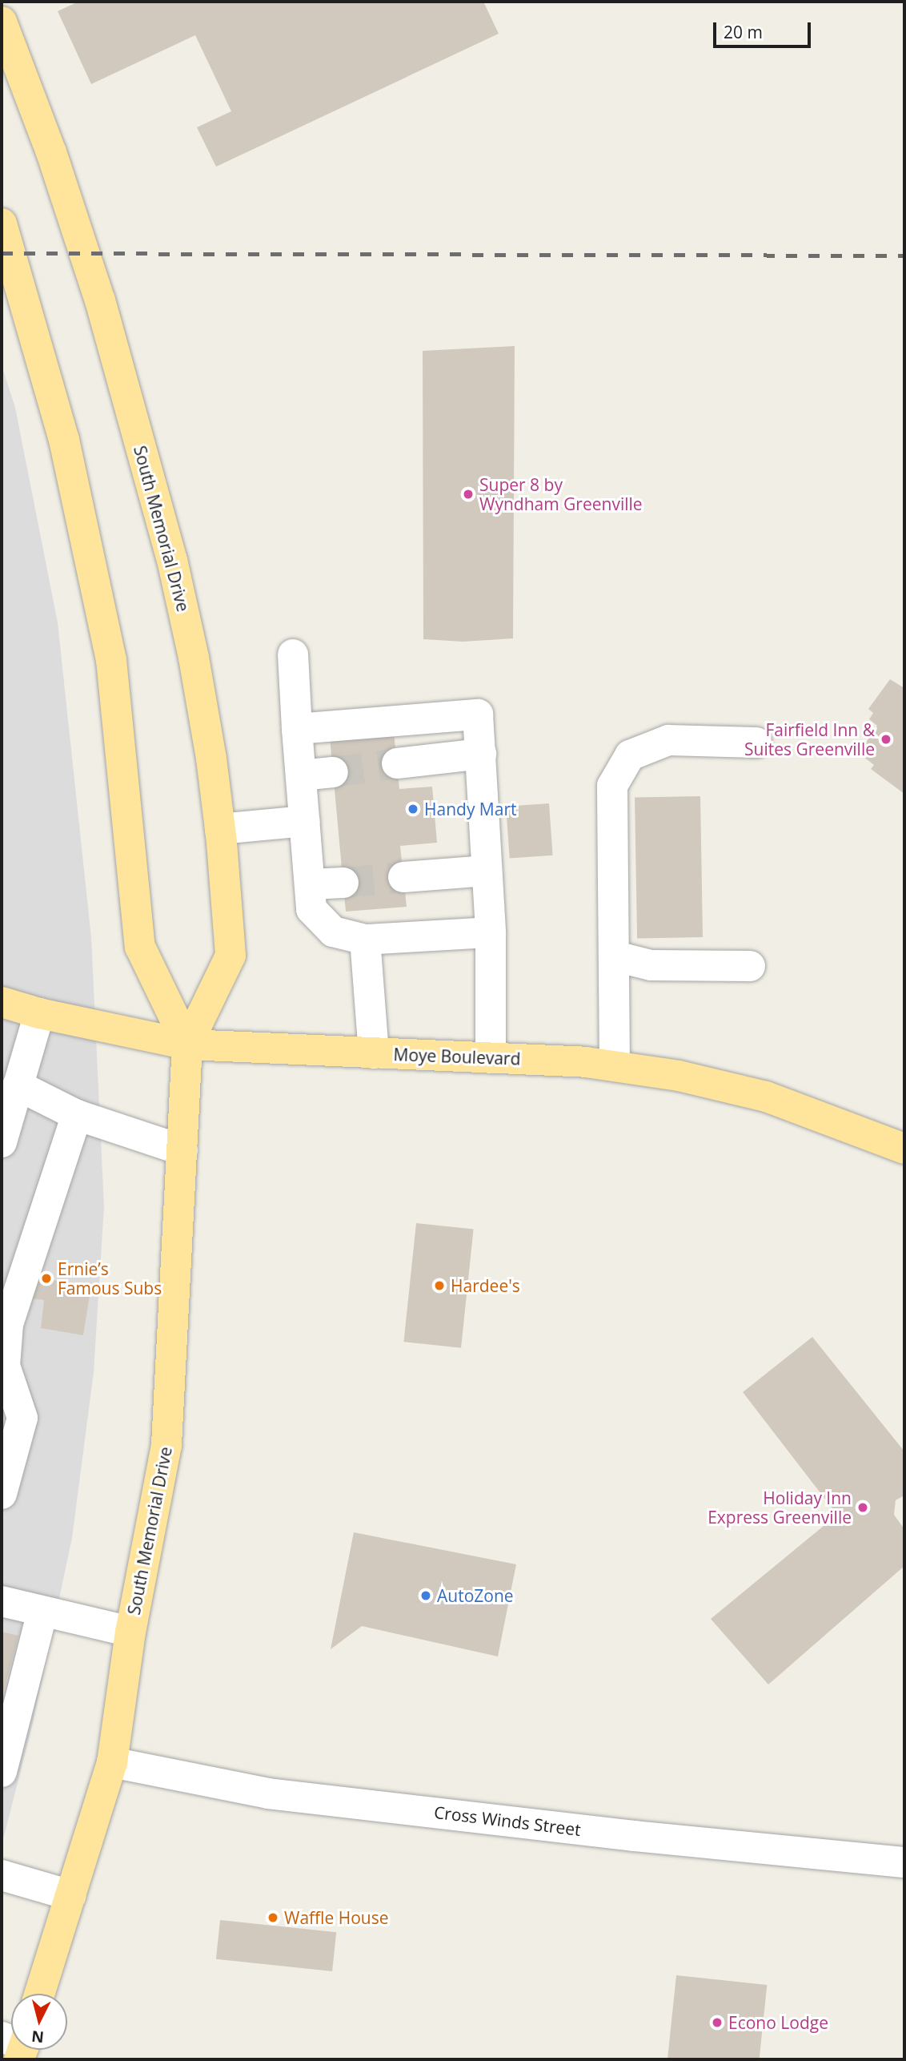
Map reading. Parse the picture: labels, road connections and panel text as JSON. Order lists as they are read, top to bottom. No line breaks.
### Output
{"streets":{"main road":["South Memorial Drive","Moye Boulevard"],"street":["Cross Winds Street"]},"crossings":[["South Memorial Drive","Moye Boulevard"],["South Memorial Drive","Cross Winds Street"]],"places":["Super 8 by Wyndham Greenville","Fairfield Inn & Suites Greenville","Handy Mart","Ernie’s Famous Subs","Hardee's","Holiday Inn Express Greenville","AutoZone","Waffle House","Econo Lodge"],"scale_bar":"20 m","north":"bottom"}
